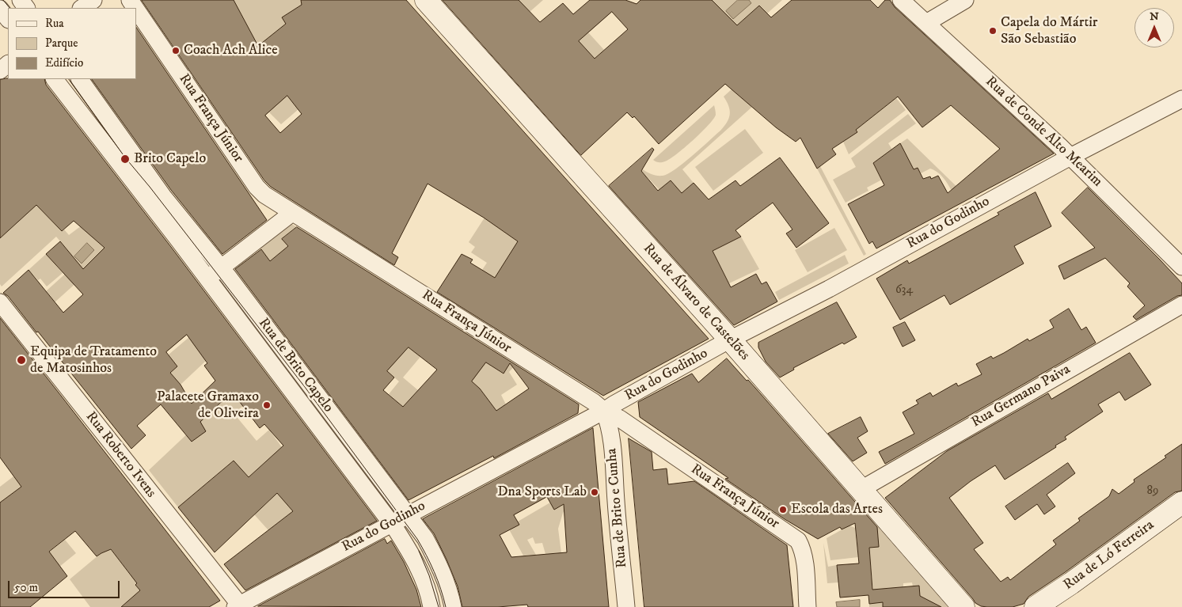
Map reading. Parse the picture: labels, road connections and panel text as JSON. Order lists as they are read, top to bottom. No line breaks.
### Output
{"streets":{"street":["Rua França Júnior","Rua de Conde Alto Mearim","Rua do Godinho","Rua de Álvaro de Castelões","Rua de Brito Capelo","Rua Germano Paiva","Rua Roberto Ivens","Rua de Brito e Cunha","Rua de Ló Ferreira"]},"crossings":[["Rua França Júnior","Rua do Godinho"],["Rua França Júnior","Rua de Brito e Cunha"],["Rua de Conde Alto Mearim","Rua do Godinho"],["Rua do Godinho","Rua de Álvaro de Castelões"],["Rua do Godinho","Rua de Brito Capelo"],["Rua do Godinho","Rua Roberto Ivens"],["Rua do Godinho","Rua de Brito e Cunha"],["Rua de Álvaro de Castelões","Rua Germano Paiva"]],"places":["Capela do Mártir São Sebastião","Coach Ach Alice","Brito Capelo","Equipa de Tratamento de Matosinhos","Palacete Gramaxo de Oliveira","Dna Sports Lab","Escola das Artes"],"house_numbers":["634","89"],"legend":["Rua","Parque","Edifício"],"scale_bar":"50 m","north":"top"}
